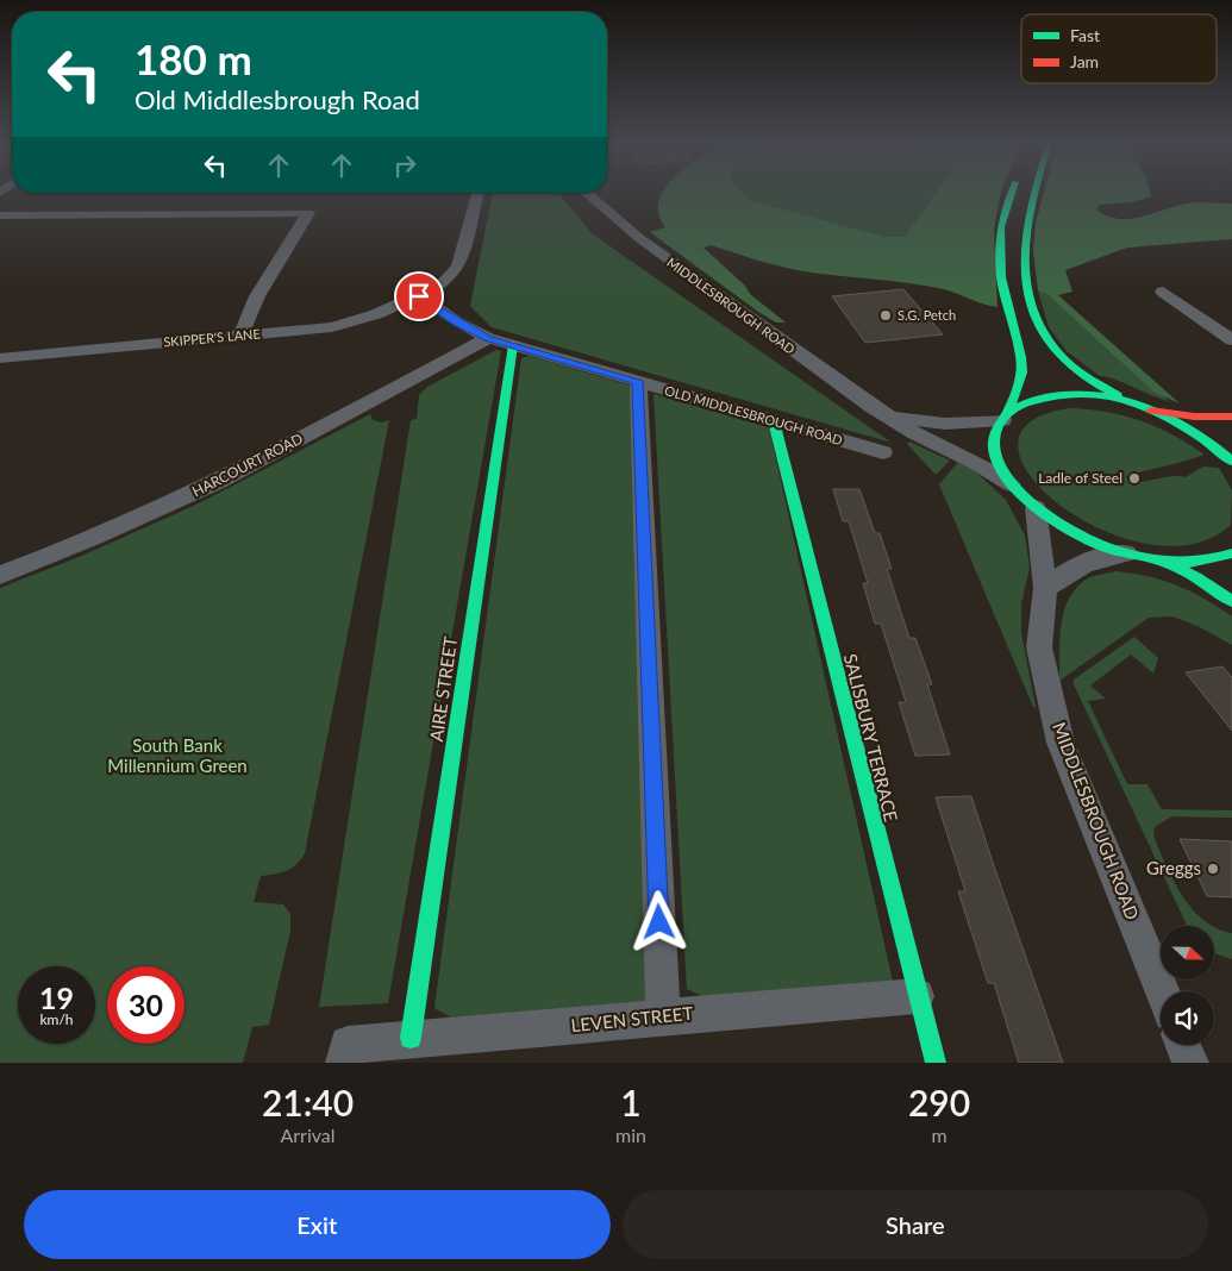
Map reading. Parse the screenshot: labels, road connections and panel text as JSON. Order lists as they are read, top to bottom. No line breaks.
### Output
{"streets":{"main road":["AIRE STREET","SALISBURY TERRACE"],"street":["MIDDLESBROUGH ROAD","SKIPPER'S LANE","OLD MIDDLESBROUGH ROAD","HARCOURT ROAD","LEVEN STREET"]},"crossings":[["SKIPPER'S LANE","OLD MIDDLESBROUGH ROAD"],["OLD MIDDLESBROUGH ROAD","HARCOURT ROAD"],["OLD MIDDLESBROUGH ROAD","AIRE STREET"],["OLD MIDDLESBROUGH ROAD","SALISBURY TERRACE"],["AIRE STREET","LEVEN STREET"],["SALISBURY TERRACE","LEVEN STREET"]],"parks":["South Bank Millennium Green"],"places":["S.G. Petch","Ladle of Steel","Greggs"],"legend":["Fast","Jam"],"north":"right","page":{"turn":["180 m","Old Middlesbrough Road"],"speed":"19 km/h","limit":"30","eta":["21:40","Arrival","1","min","290","m"],"buttons":["Exit","Share"]}}
